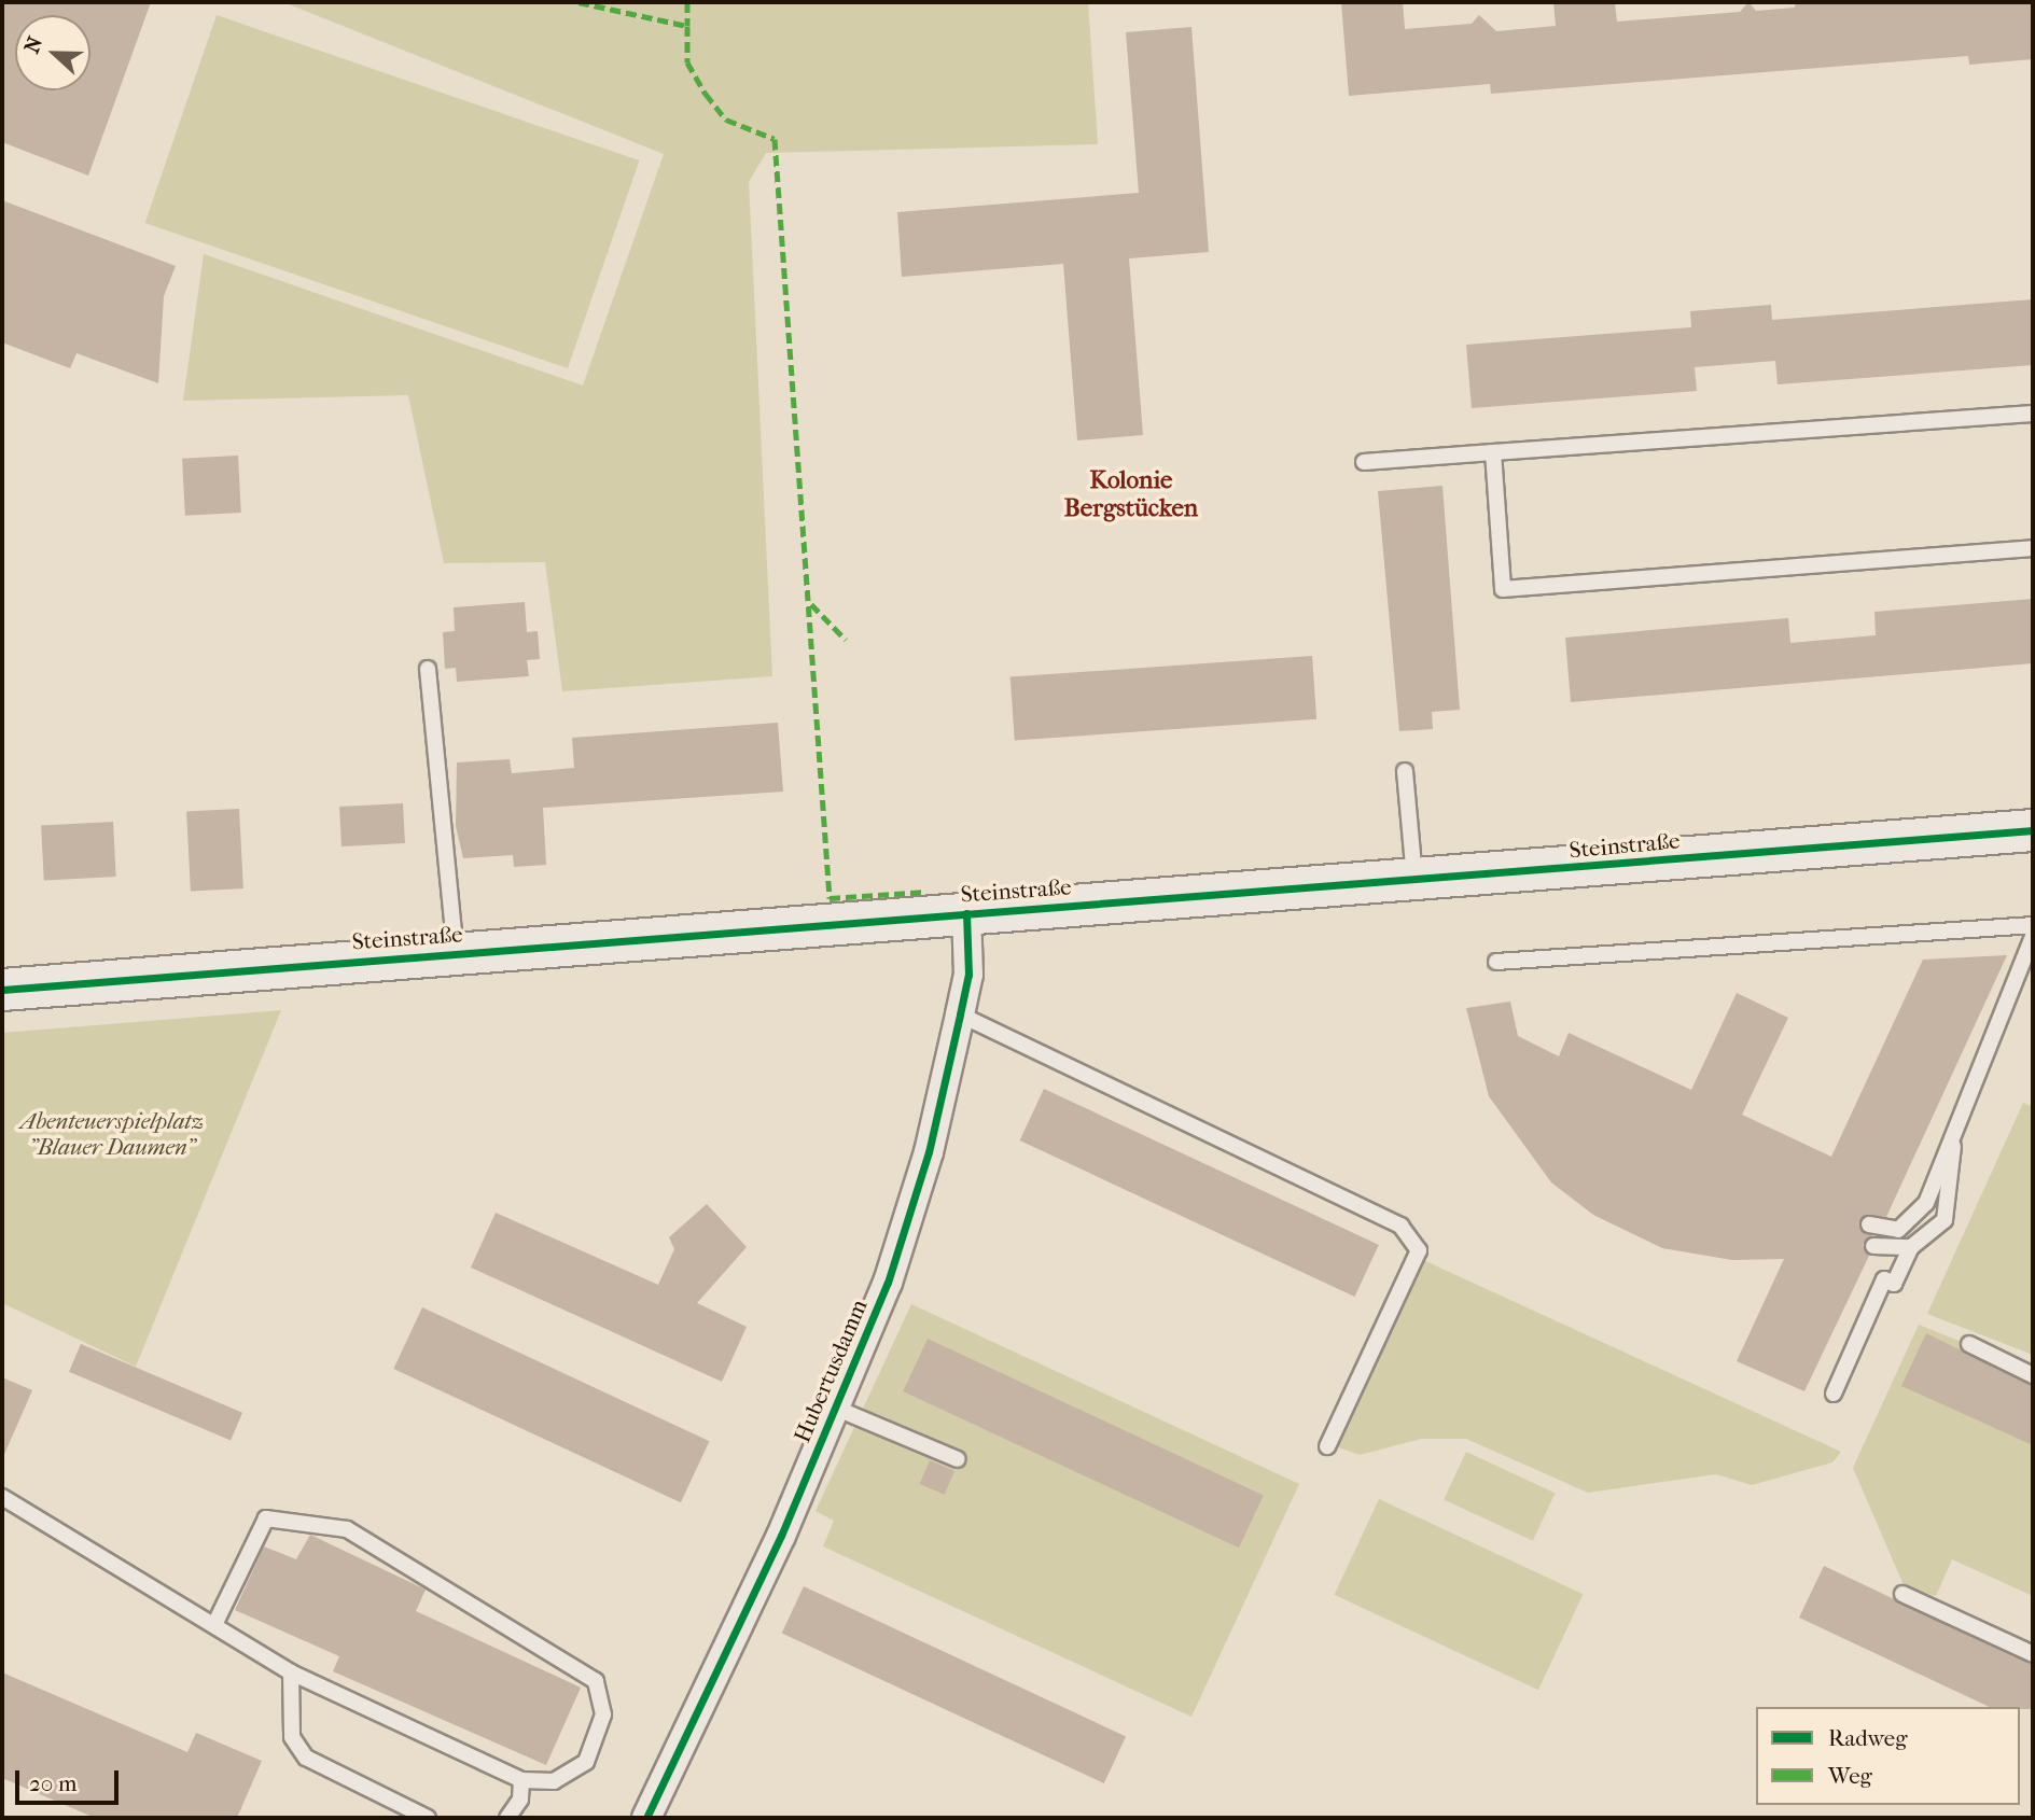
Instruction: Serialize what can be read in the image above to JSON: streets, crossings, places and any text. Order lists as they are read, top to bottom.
{
  "streets": {
    "street": ["Steinstraße", "Hubertusdamm"]
  },
  "crossings": [
    ["Steinstraße", "Hubertusdamm"]
  ],
  "districts": ["Kolonie Bergstücken"],
  "parks": ["Abenteuerspielplatz \"Blauer Daumen\""],
  "legend": ["Radweg", "Weg"],
  "scale_bar": "20 m",
  "north": "left"
}
